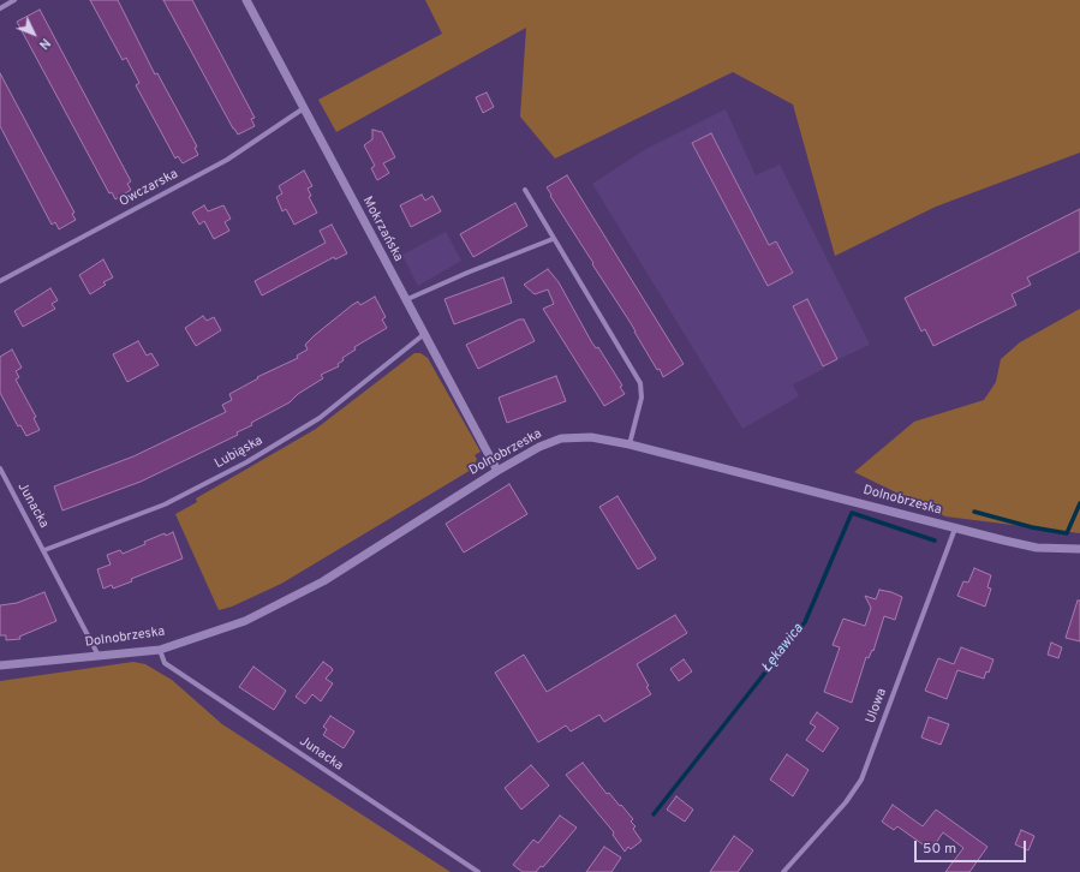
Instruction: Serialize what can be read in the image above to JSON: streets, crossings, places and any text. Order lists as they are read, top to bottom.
{
  "streets": {
    "street": [
      "Owczarska",
      "Mokrzańska",
      "Lubiąska",
      "Dolnobrzeska",
      "Junacka",
      "Ulowa"
    ]
  },
  "crossings": [
    ["Owczarska", "Mokrzańska"],
    ["Mokrzańska", "Lubiąska"],
    ["Mokrzańska", "Dolnobrzeska"],
    ["Lubiąska", "Junacka"],
    ["Dolnobrzeska", "Junacka"],
    ["Dolnobrzeska", "Ulowa"]
  ],
  "water": ["Łękawica"],
  "scale_bar": "50 m",
  "north": "bottom right"
}
